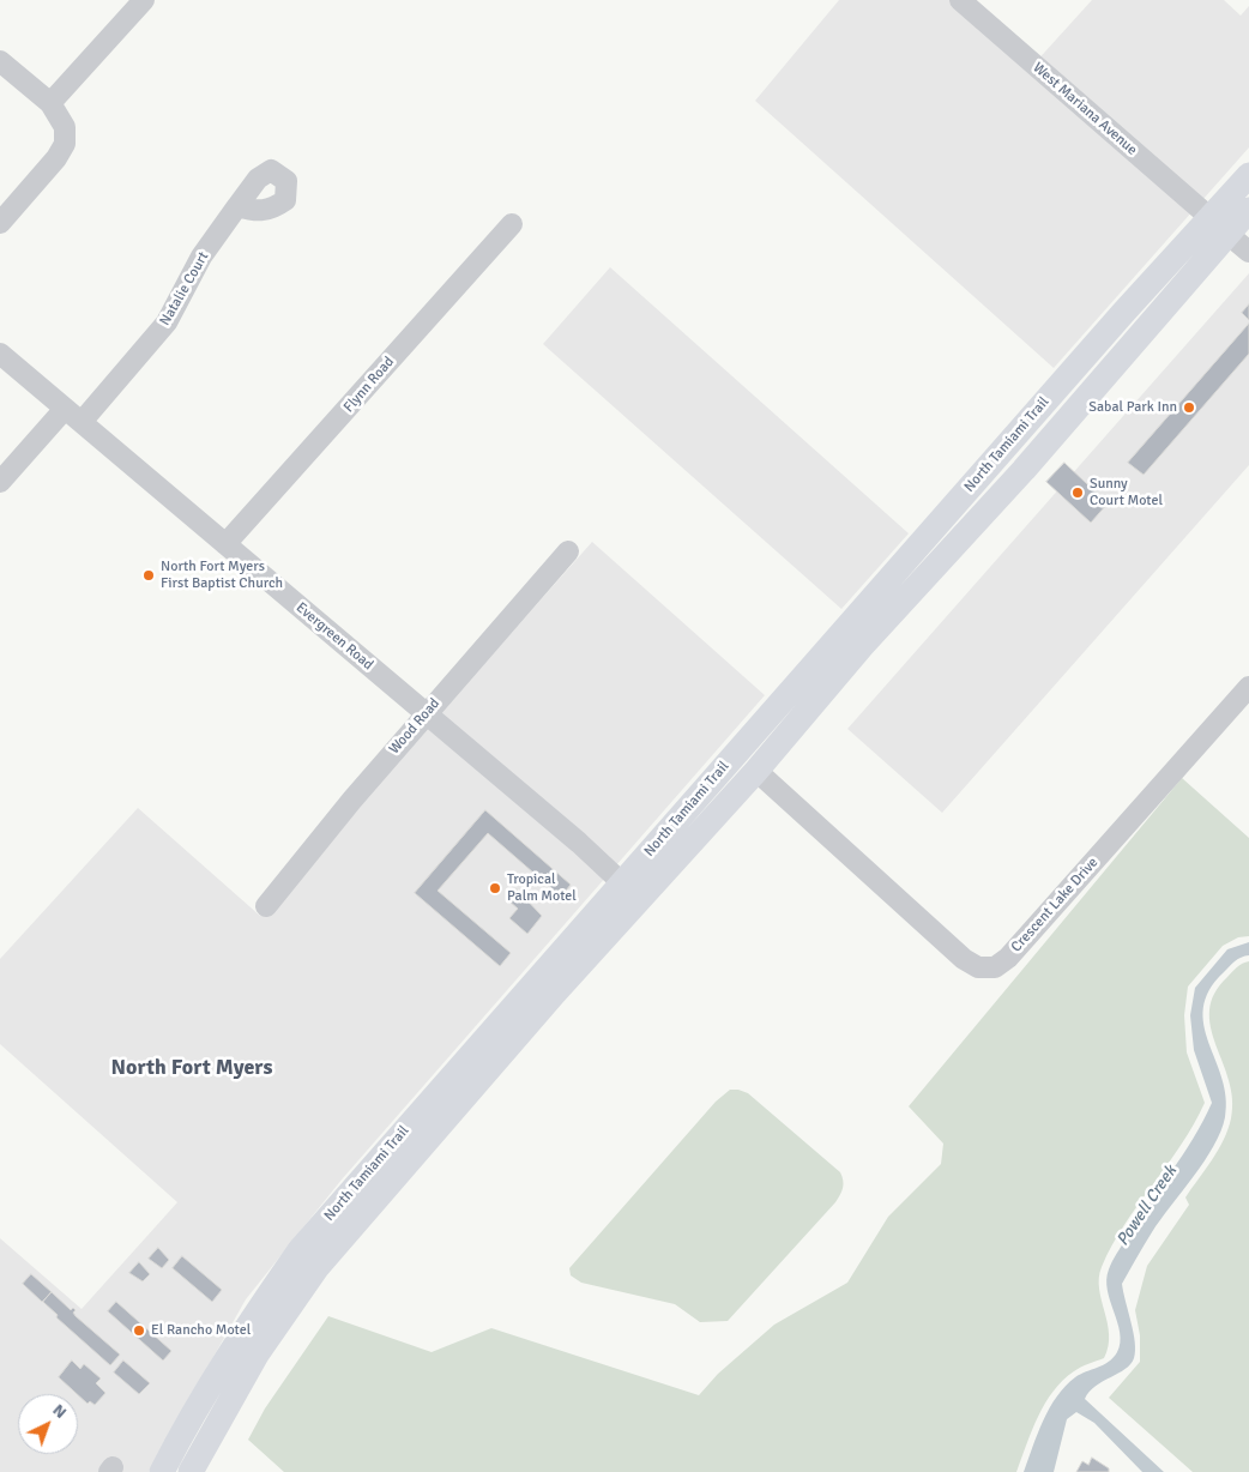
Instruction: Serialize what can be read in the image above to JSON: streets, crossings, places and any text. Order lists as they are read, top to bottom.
{
  "streets": {
    "main road": ["North Tamiami Trail"],
    "street": [
      "West Mariana Avenue",
      "Natalie Court",
      "Flynn Road",
      "Evergreen Road",
      "Wood Road",
      "Crescent Lake Drive"
    ]
  },
  "crossings": [
    ["West Mariana Avenue", "North Tamiami Trail"],
    ["Natalie Court", "Evergreen Road"],
    ["Flynn Road", "Evergreen Road"],
    ["North Tamiami Trail", "Evergreen Road"],
    ["North Tamiami Trail", "Crescent Lake Drive"],
    ["Evergreen Road", "Wood Road"]
  ],
  "districts": ["North Fort Myers"],
  "water": ["Powell Creek"],
  "places": [
    "Sabal Park Inn",
    "Sunny Court Motel",
    "North Fort Myers First Baptist Church",
    "Tropical Palm Motel",
    "El Rancho Motel"
  ],
  "north": "top right"
}
